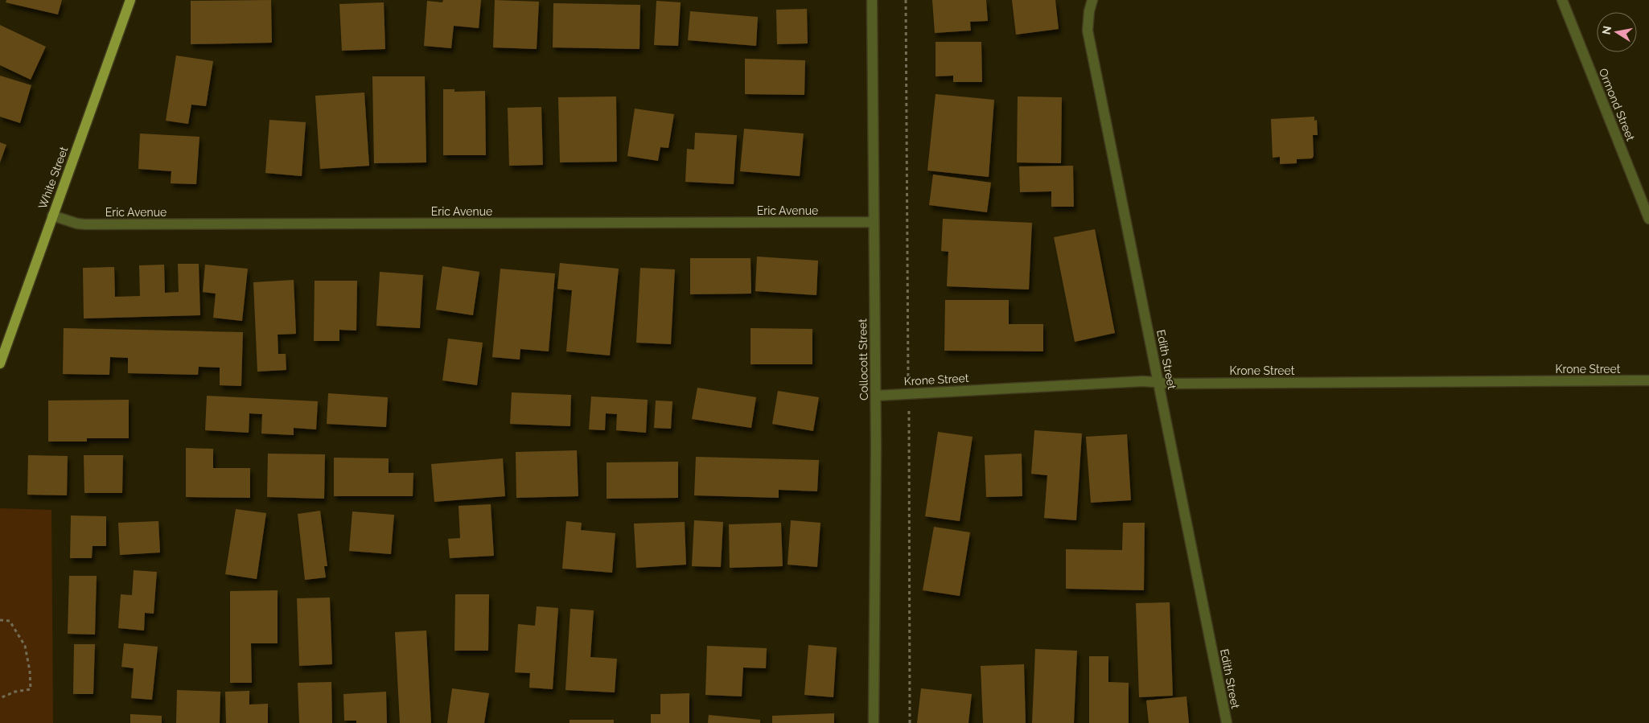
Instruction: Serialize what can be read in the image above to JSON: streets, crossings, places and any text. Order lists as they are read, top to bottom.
{
  "streets": {
    "main road": ["White Street"],
    "street": [
      "Ormond Street",
      "Eric Avenue",
      "Collocott Street",
      "Edith Street",
      "Krone Street"
    ]
  },
  "crossings": [
    ["White Street", "Eric Avenue"],
    ["Eric Avenue", "Collocott Street"],
    ["Collocott Street", "Krone Street"],
    ["Edith Street", "Krone Street"]
  ],
  "north": "left"
}
